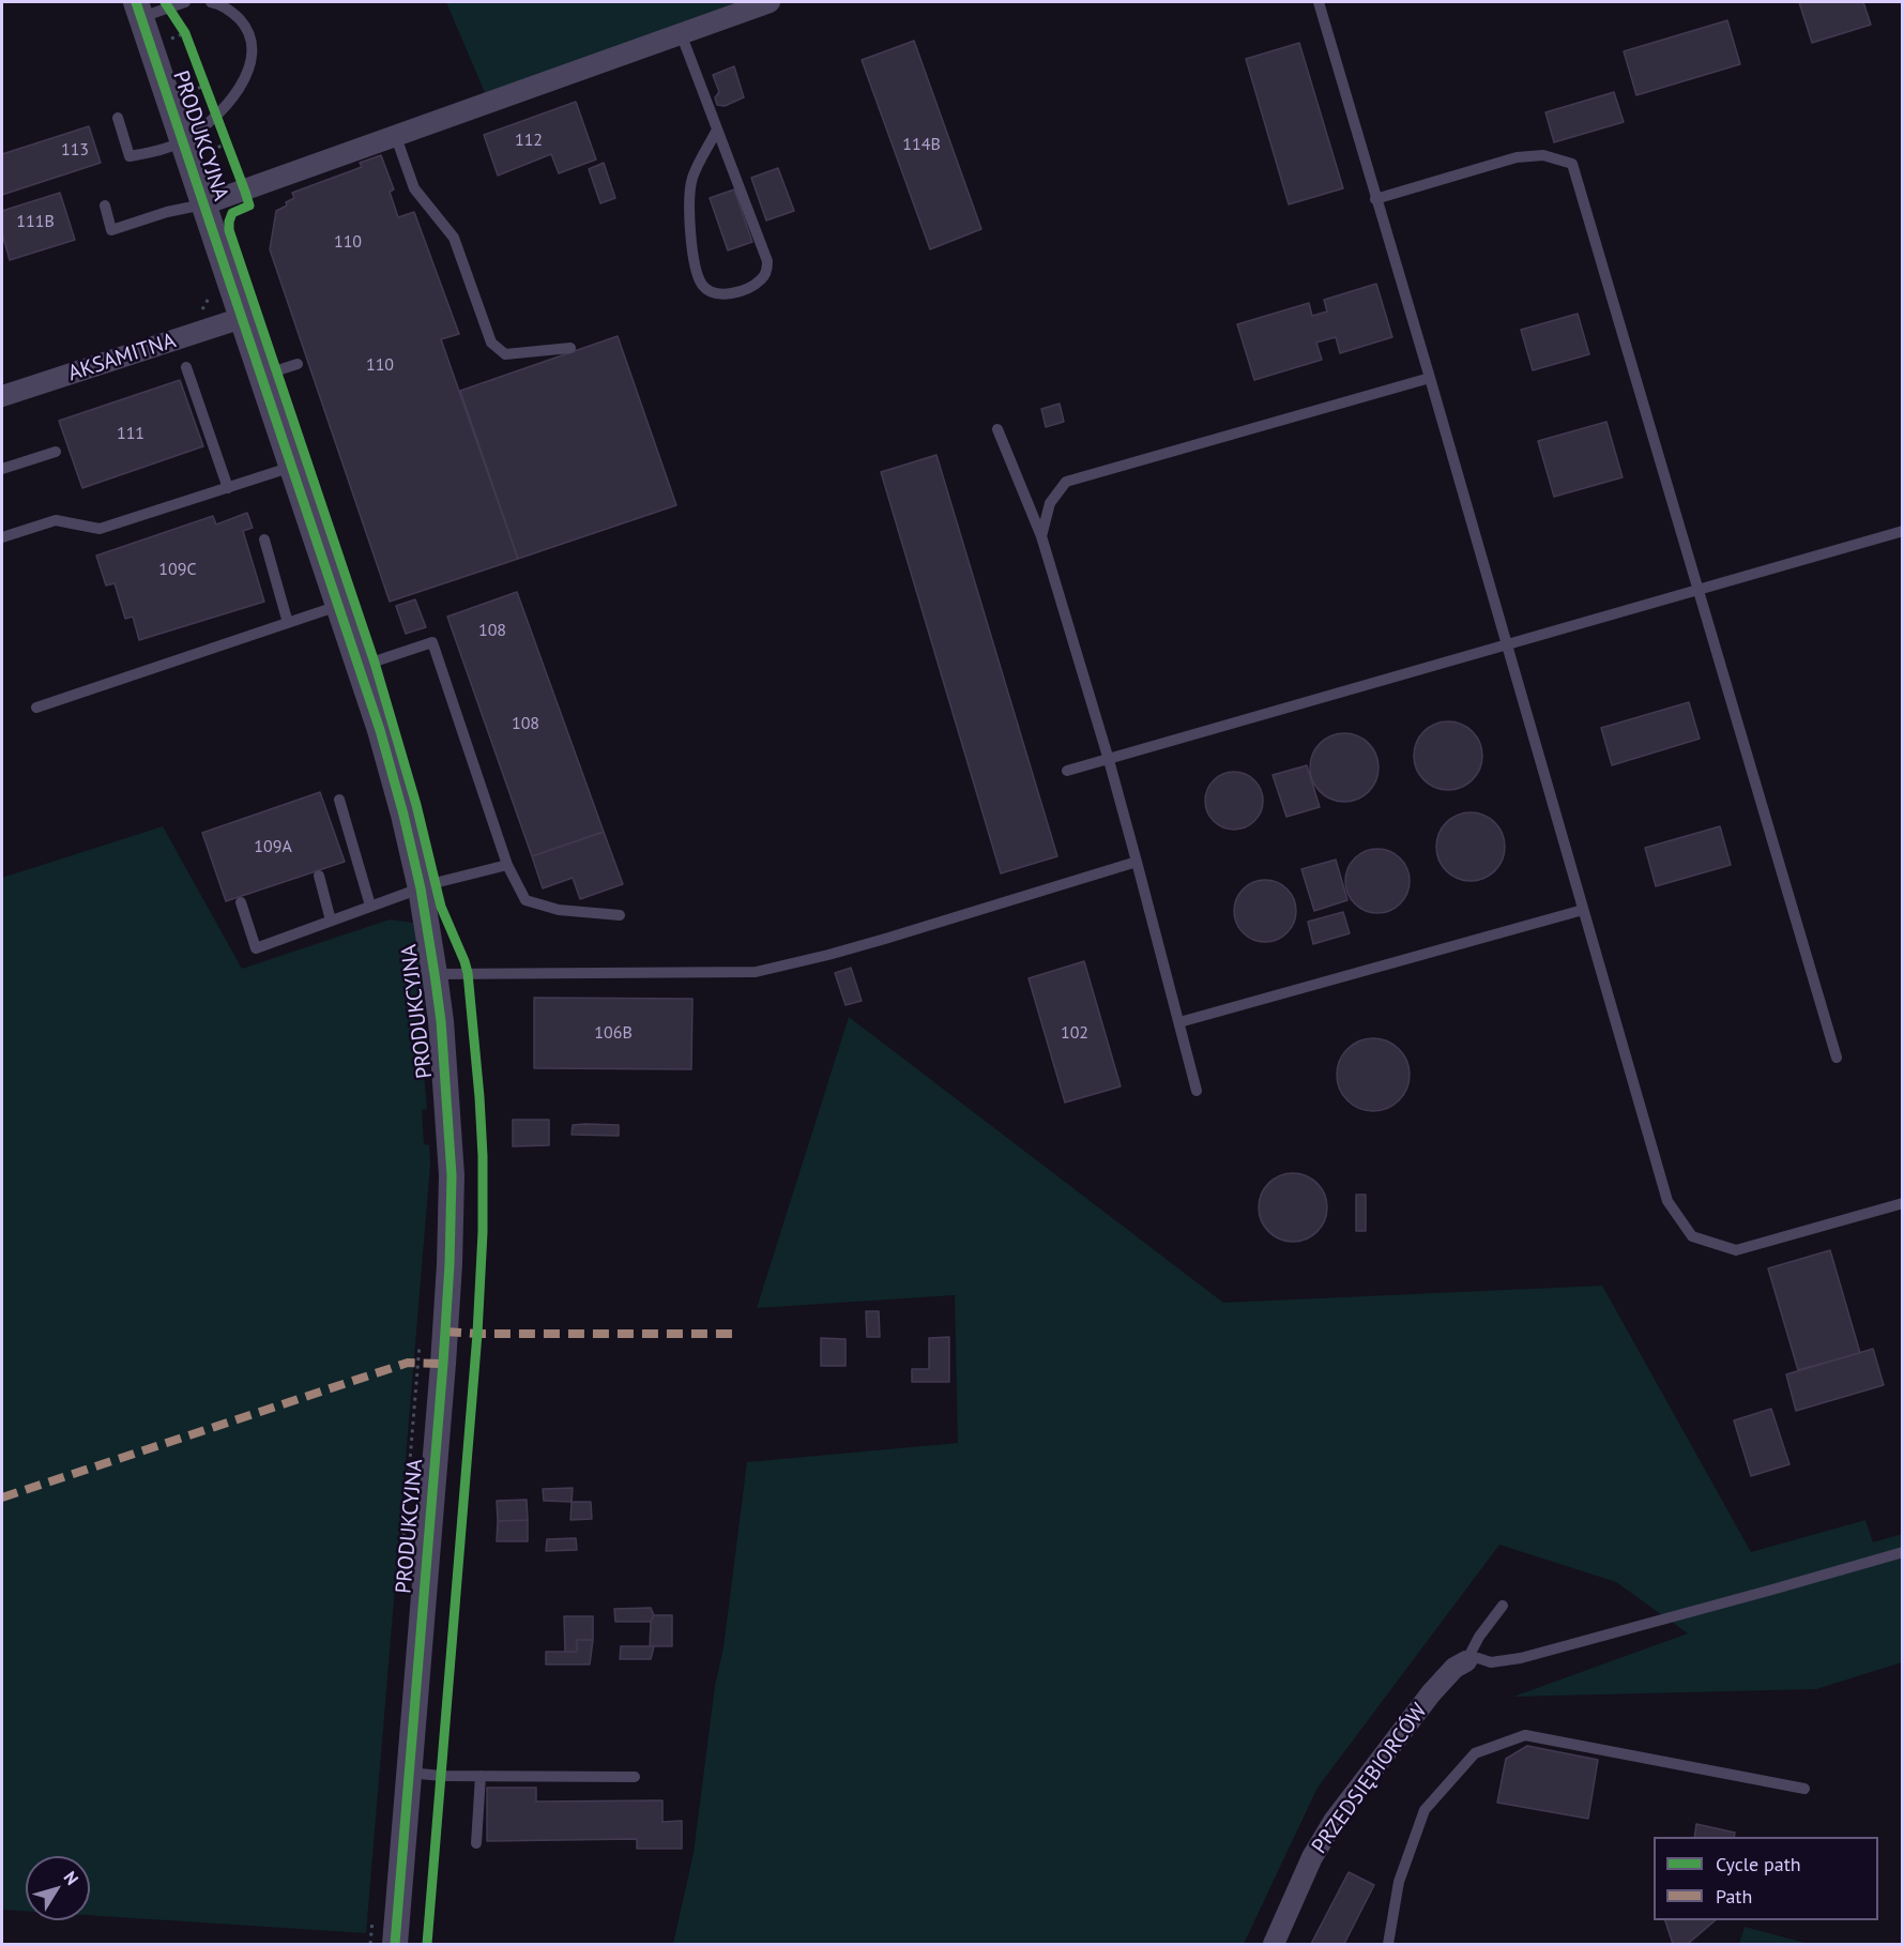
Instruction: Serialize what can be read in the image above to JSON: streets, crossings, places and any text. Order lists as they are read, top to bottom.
{
  "streets": {
    "street": ["PRODUKCYJNA", "AKSAMITNA", "PRZEDSIĘBIORCÓW"]
  },
  "crossings": [
    ["PRODUKCYJNA", "AKSAMITNA"]
  ],
  "house_numbers": [
    "112",
    "114B",
    "113",
    "111B",
    "110",
    "110",
    "111",
    "109C",
    "108",
    "108",
    "109A",
    "106B",
    "102"
  ],
  "legend": ["Cycle path", "Path"],
  "north": "top right"
}
